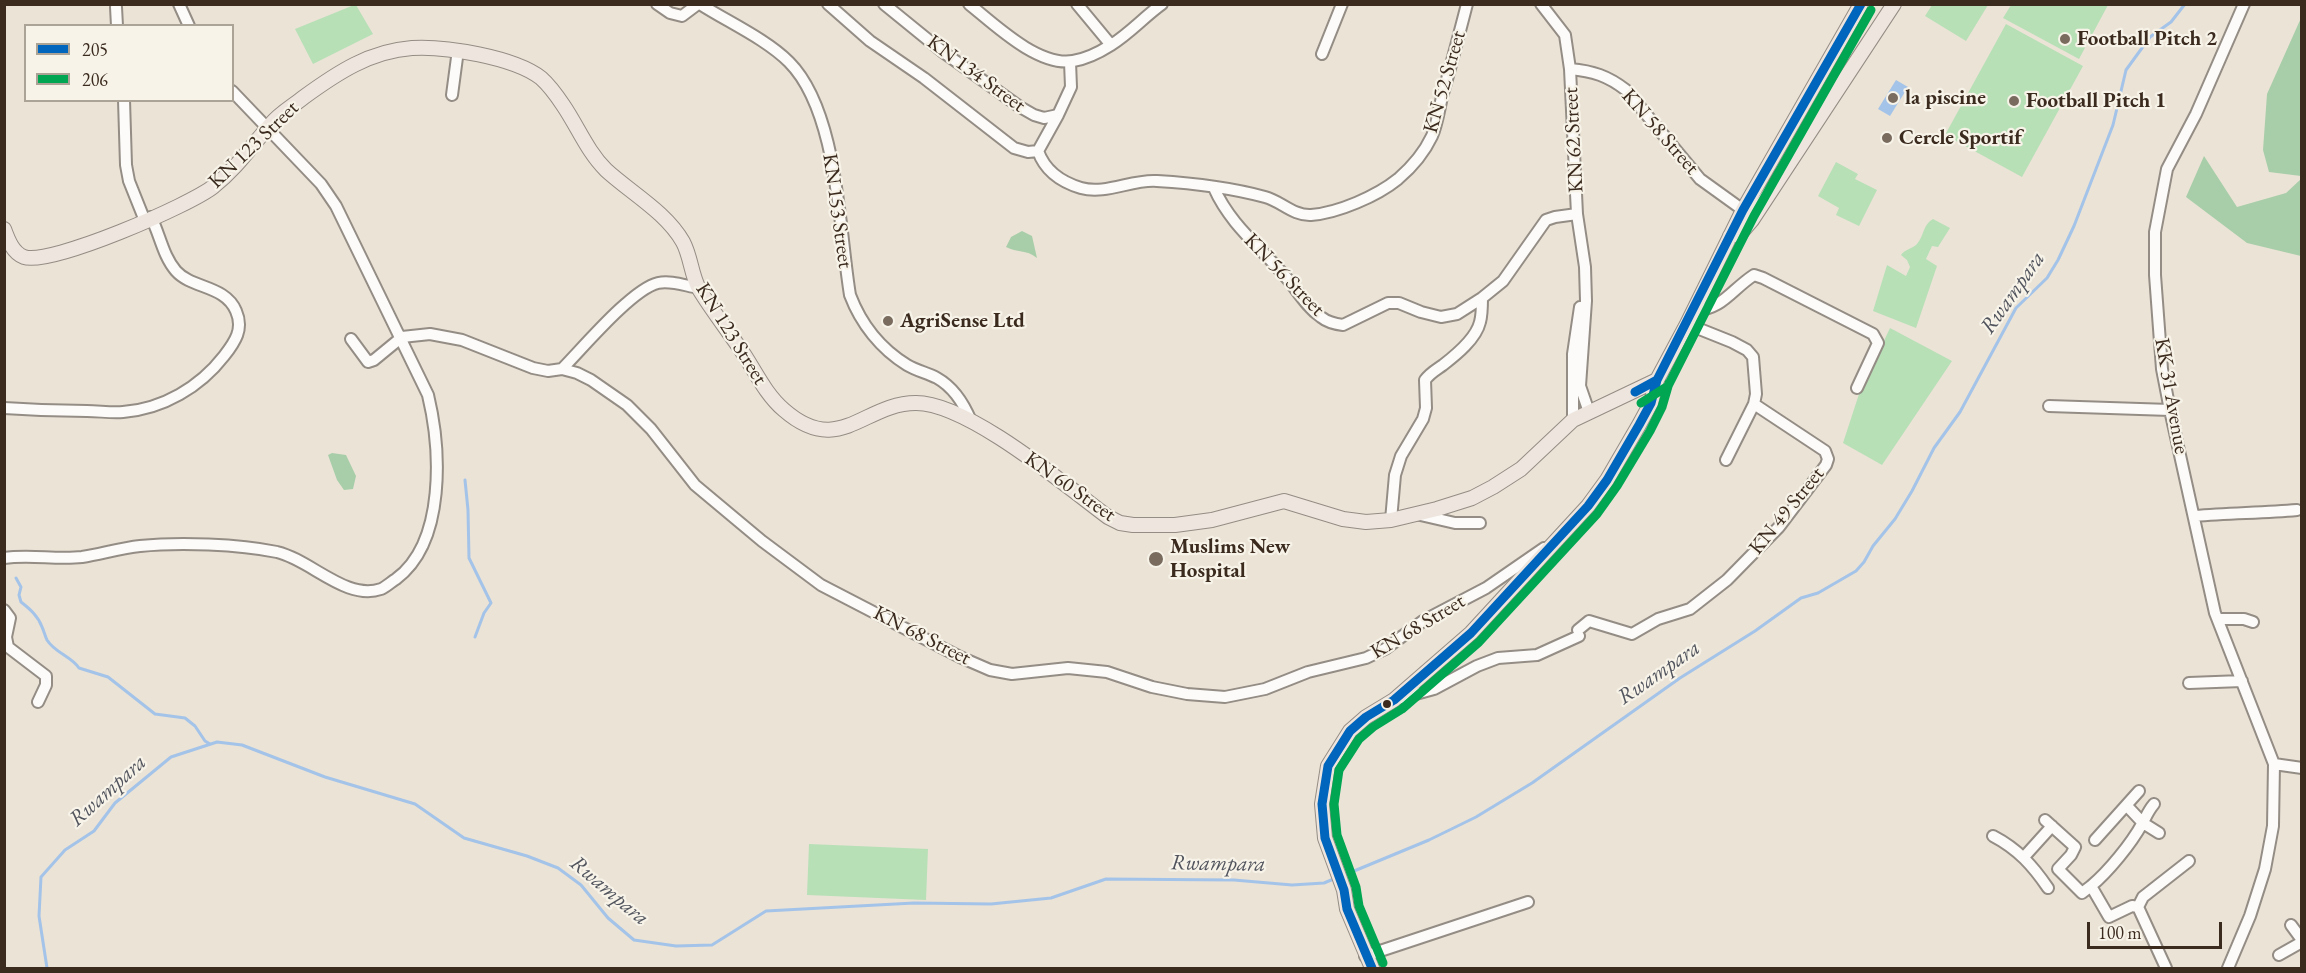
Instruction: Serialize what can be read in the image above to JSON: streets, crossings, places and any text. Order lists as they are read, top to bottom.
{
  "streets": {
    "main road": ["KN 123 Street", "KN 60 Street"],
    "street": [
      "KN 134 Street",
      "KN 52 Street",
      "KN 58 Street",
      "KN 62 Street",
      "KN 153 Street",
      "KN 56 Street",
      "KK 31 Avenue",
      "KN 49 Street",
      "KN 68 Street"
    ]
  },
  "crossings": [
    ["KN 52 Street", "KN 56 Street"],
    ["KN 58 Street", "KN 62 Street"],
    ["KN 62 Street", "KN 56 Street"],
    ["KN 62 Street", "KN 60 Street"],
    ["KN 123 Street", "KN 60 Street"],
    ["KN 153 Street", "KN 60 Street"]
  ],
  "water": ["Rwampara"],
  "places": [
    "Football Pitch 2",
    "la piscine",
    "Football Pitch 1",
    "Cercle Sportif",
    "AgriSense Ltd",
    "Muslims New Hospital"
  ],
  "lines": ["transit line 205", "transit line 206"],
  "legend": ["205", "206"],
  "scale_bar": "100 m"
}
